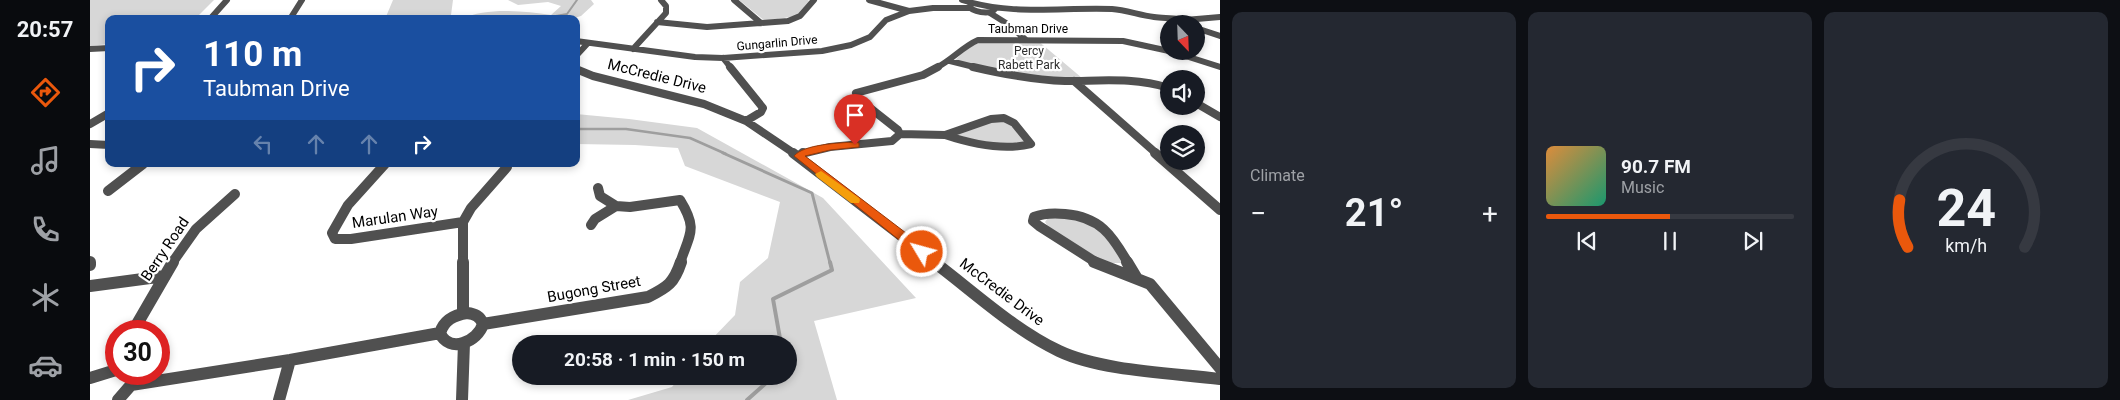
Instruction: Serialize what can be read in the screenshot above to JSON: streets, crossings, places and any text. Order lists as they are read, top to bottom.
{
  "streets": {
    "street": [
      "Taubman Drive",
      "Gungarlin Drive",
      "McCredie Drive",
      "Marulan Way",
      "Berry Road",
      "Bugong Street"
    ]
  },
  "parks": ["Percy Rabett Park"],
  "north": "bottom right",
  "page": {
    "tabs": "20:57",
    "tile": "Climate",
    "turn": ["110 m", "Taubman Drive"],
    "song": ["90.7 FM", "Music"],
    "heat": ["−", "21°", "+"],
    "limit": "30",
    "trip": "20:58 · 1 min · 150 m",
    "gauge": ["24", "km/h"]
  }
}
